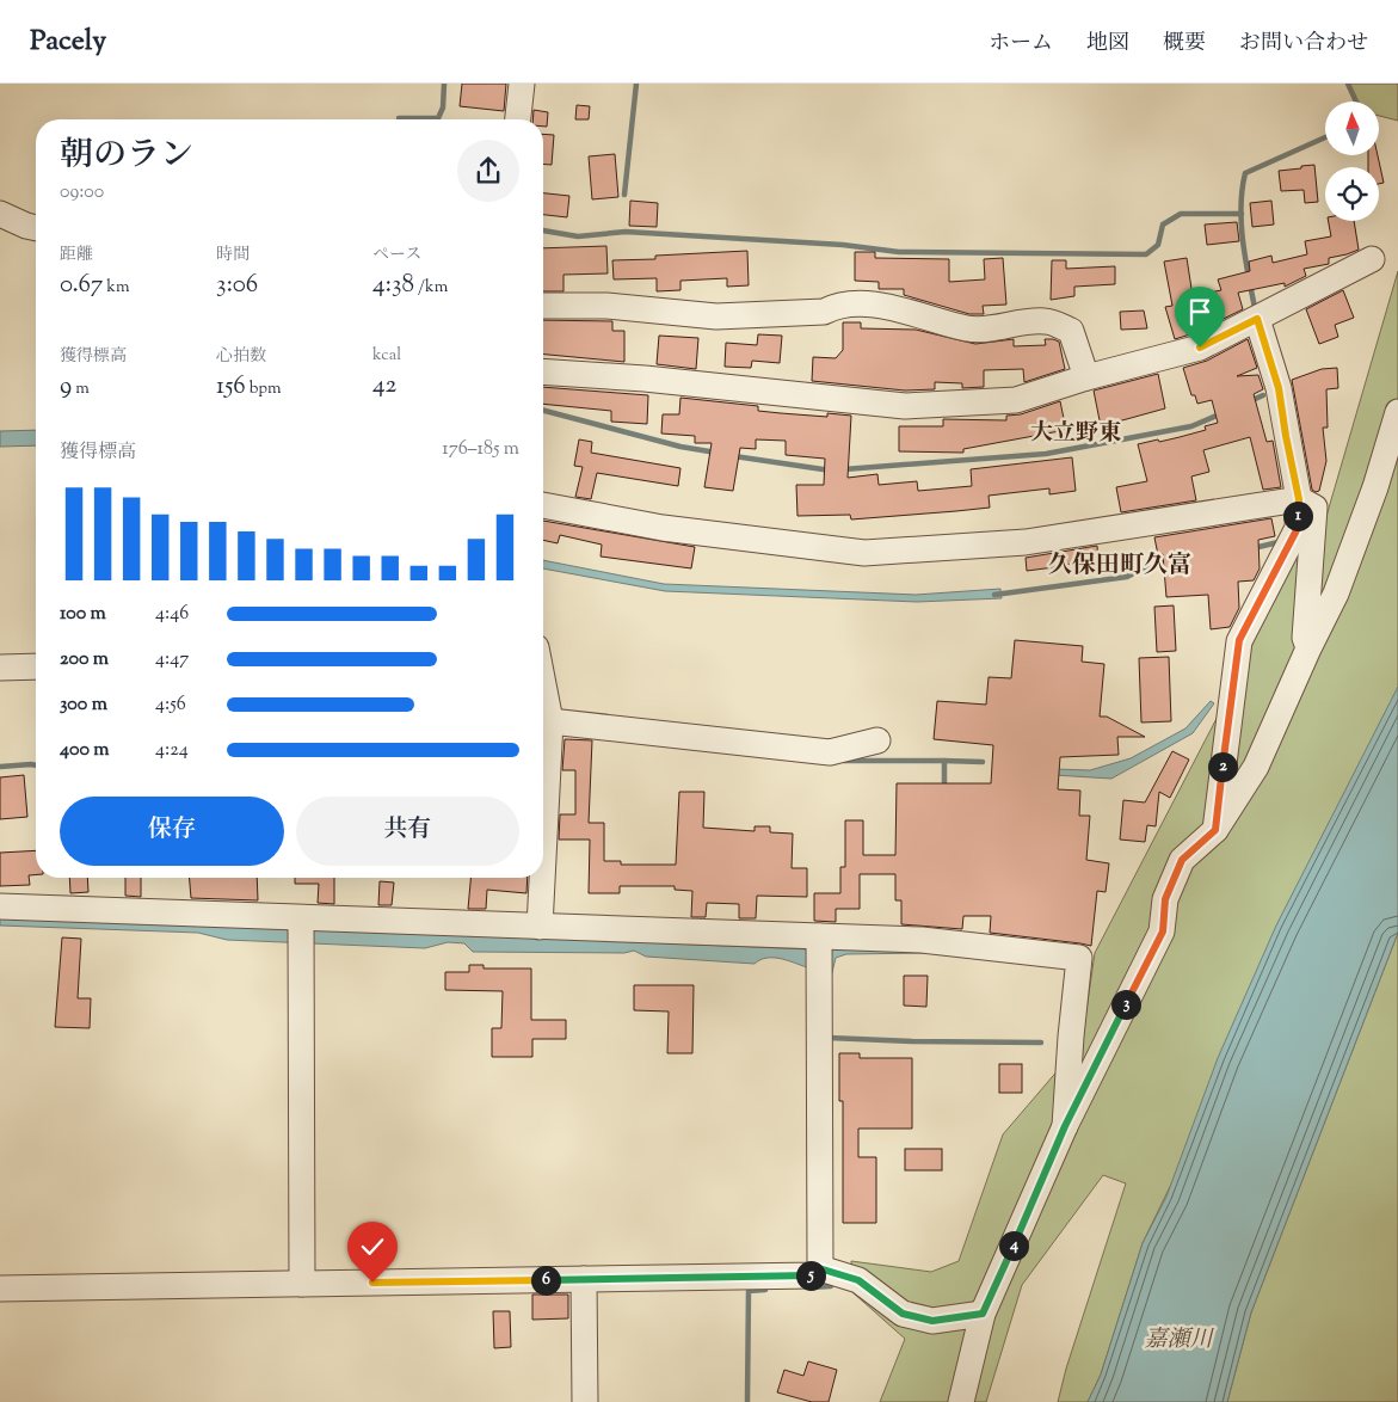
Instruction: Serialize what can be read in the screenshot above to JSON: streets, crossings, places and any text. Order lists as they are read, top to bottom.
{
  "districts": ["大立野東", "久保田町久富"],
  "water": ["嘉瀬川"],
  "north": "top",
  "page": {
    "header": "Pacely",
    "nav": [
      "ホーム",
      "地図",
      "概要",
      "お問い合わせ"
    ],
    "heading": ["朝のラン", "09:00"],
    "stats": [
      ["距離", "0.67 km"],
      ["時間", "3:06"],
      ["ペース", "4:38 /km"],
      ["獲得標高", "9 m"],
      ["心拍数", "156 bpm"],
      ["kcal", "42"]
    ],
    "chart": ["獲得標高", "176–185 m"],
    "pins": [
      "1",
      "2",
      "3",
      "4",
      "5",
      "6"
    ],
    "list": [
      {
        "name": "100 m",
        "note": "4:46"
      },
      {
        "name": "200 m",
        "note": "4:47"
      },
      {
        "name": "300 m",
        "note": "4:56"
      },
      {
        "name": "400 m",
        "note": "4:24"
      }
    ],
    "buttons": ["保存", "共有"]
  }
}
